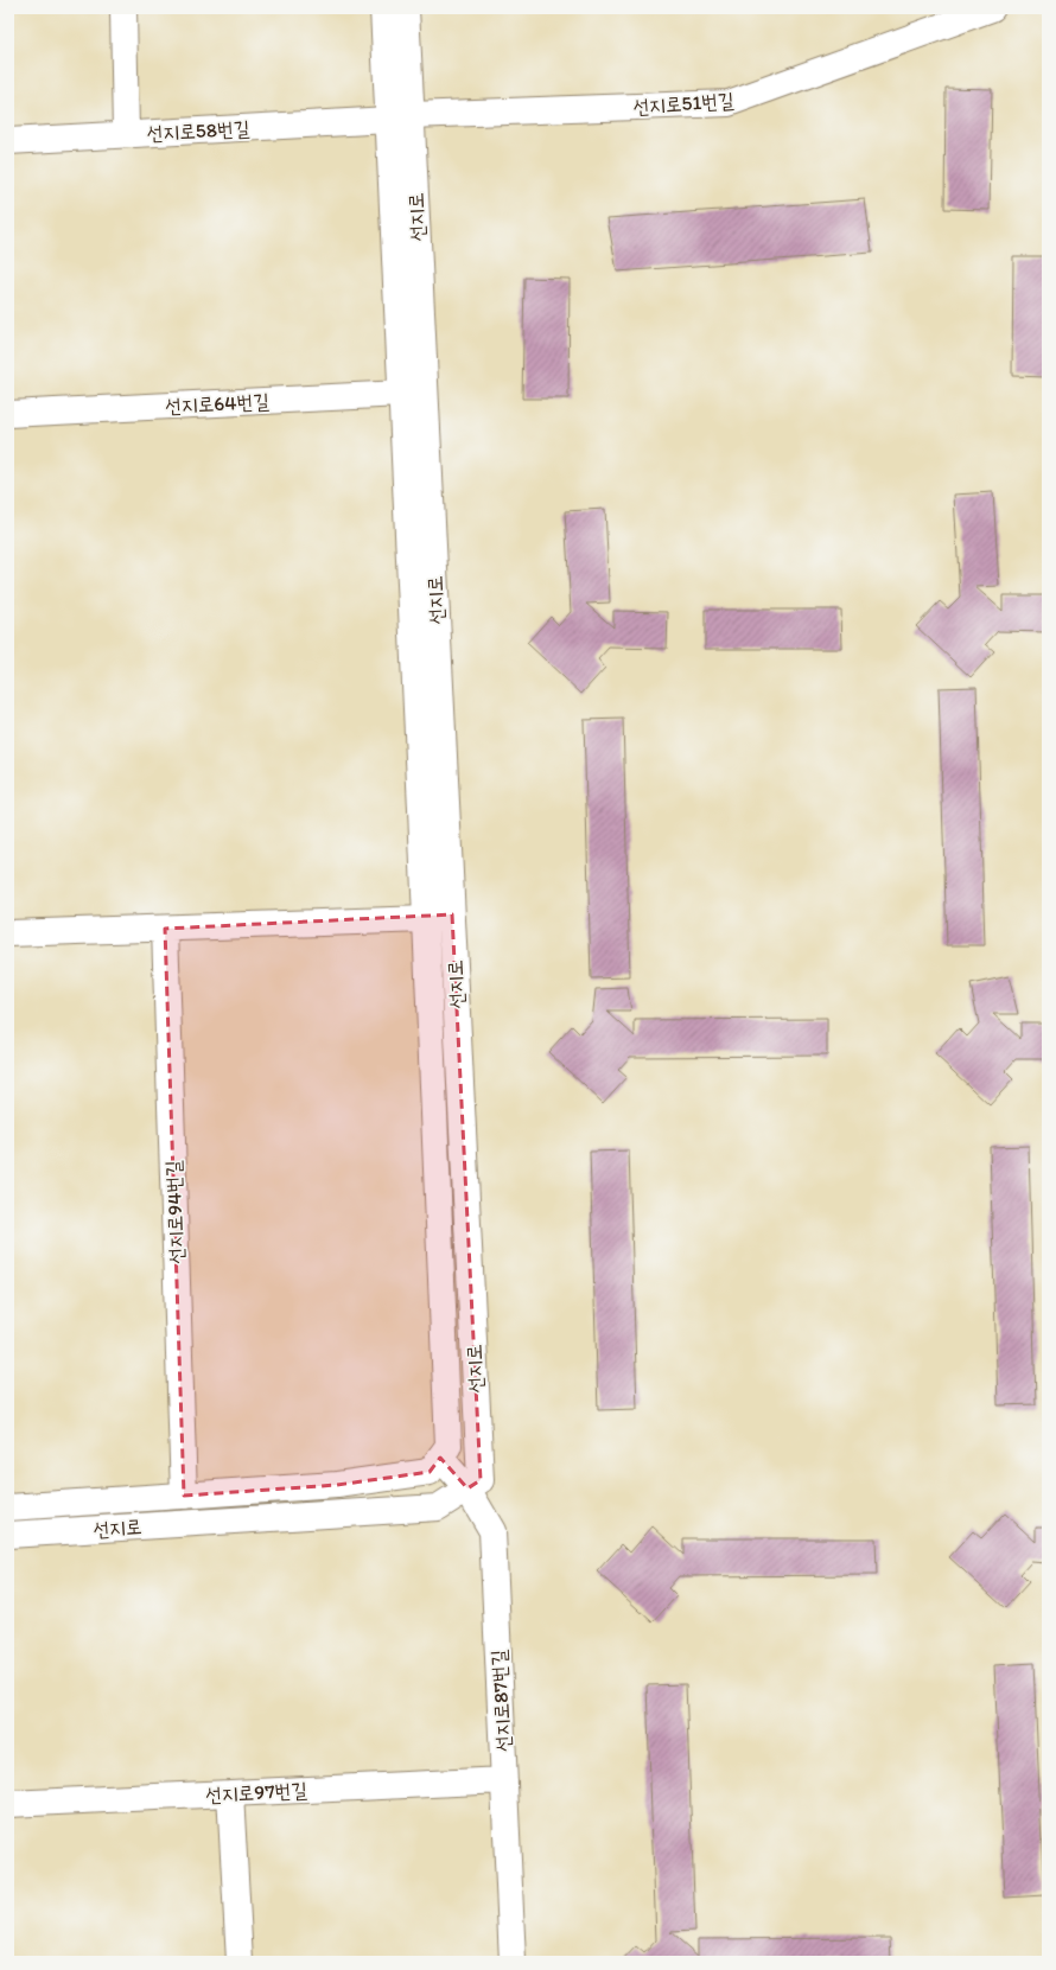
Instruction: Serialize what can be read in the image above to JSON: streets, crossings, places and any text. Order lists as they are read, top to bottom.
{
  "streets": {
    "street": [
      "선지로51번길",
      "선지로58번길",
      "선지로",
      "선지로64번길",
      "선지로94번길",
      "선지로87번길",
      "선지로97번길"
    ]
  },
  "crossings": [
    ["선지로51번길", "선지로58번길"],
    ["선지로51번길", "선지로"],
    ["선지로58번길", "선지로"],
    ["선지로", "선지로64번길"],
    ["선지로", "선지로94번길"],
    ["선지로", "선지로87번길"],
    ["선지로87번길", "선지로97번길"]
  ]
}
